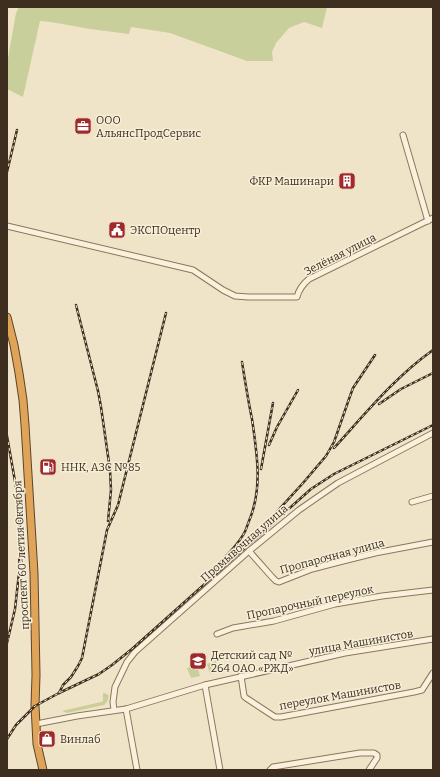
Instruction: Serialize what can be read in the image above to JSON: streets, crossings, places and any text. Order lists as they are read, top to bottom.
{
  "streets": {
    "highway": ["проспект 60-летия Октября"],
    "street": [
      "Зелёная улица",
      "Промывочная улица",
      "Пропарочная улица",
      "Пропарочный переулок",
      "улица Машинистов",
      "переулок Машинистов"
    ]
  },
  "crossings": [
    ["Промывочная улица", "Пропарочная улица"],
    ["Промывочная улица", "улица Машинистов"],
    ["проспект 60-летия Октября", "улица Машинистов"],
    ["улица Машинистов", "переулок Машинистов"]
  ],
  "places": {
    "office": ["ООО АльянсПродСервис"],
    "building": ["ФКР Машинари"],
    "public building": ["ЭКСПОцентр"],
    "fuel station": ["ННК, АЗС №85"],
    "school or university": ["Детский сад № 264 ОАО «РЖД»"],
    "shop": ["Винлаб"]
  }
}
